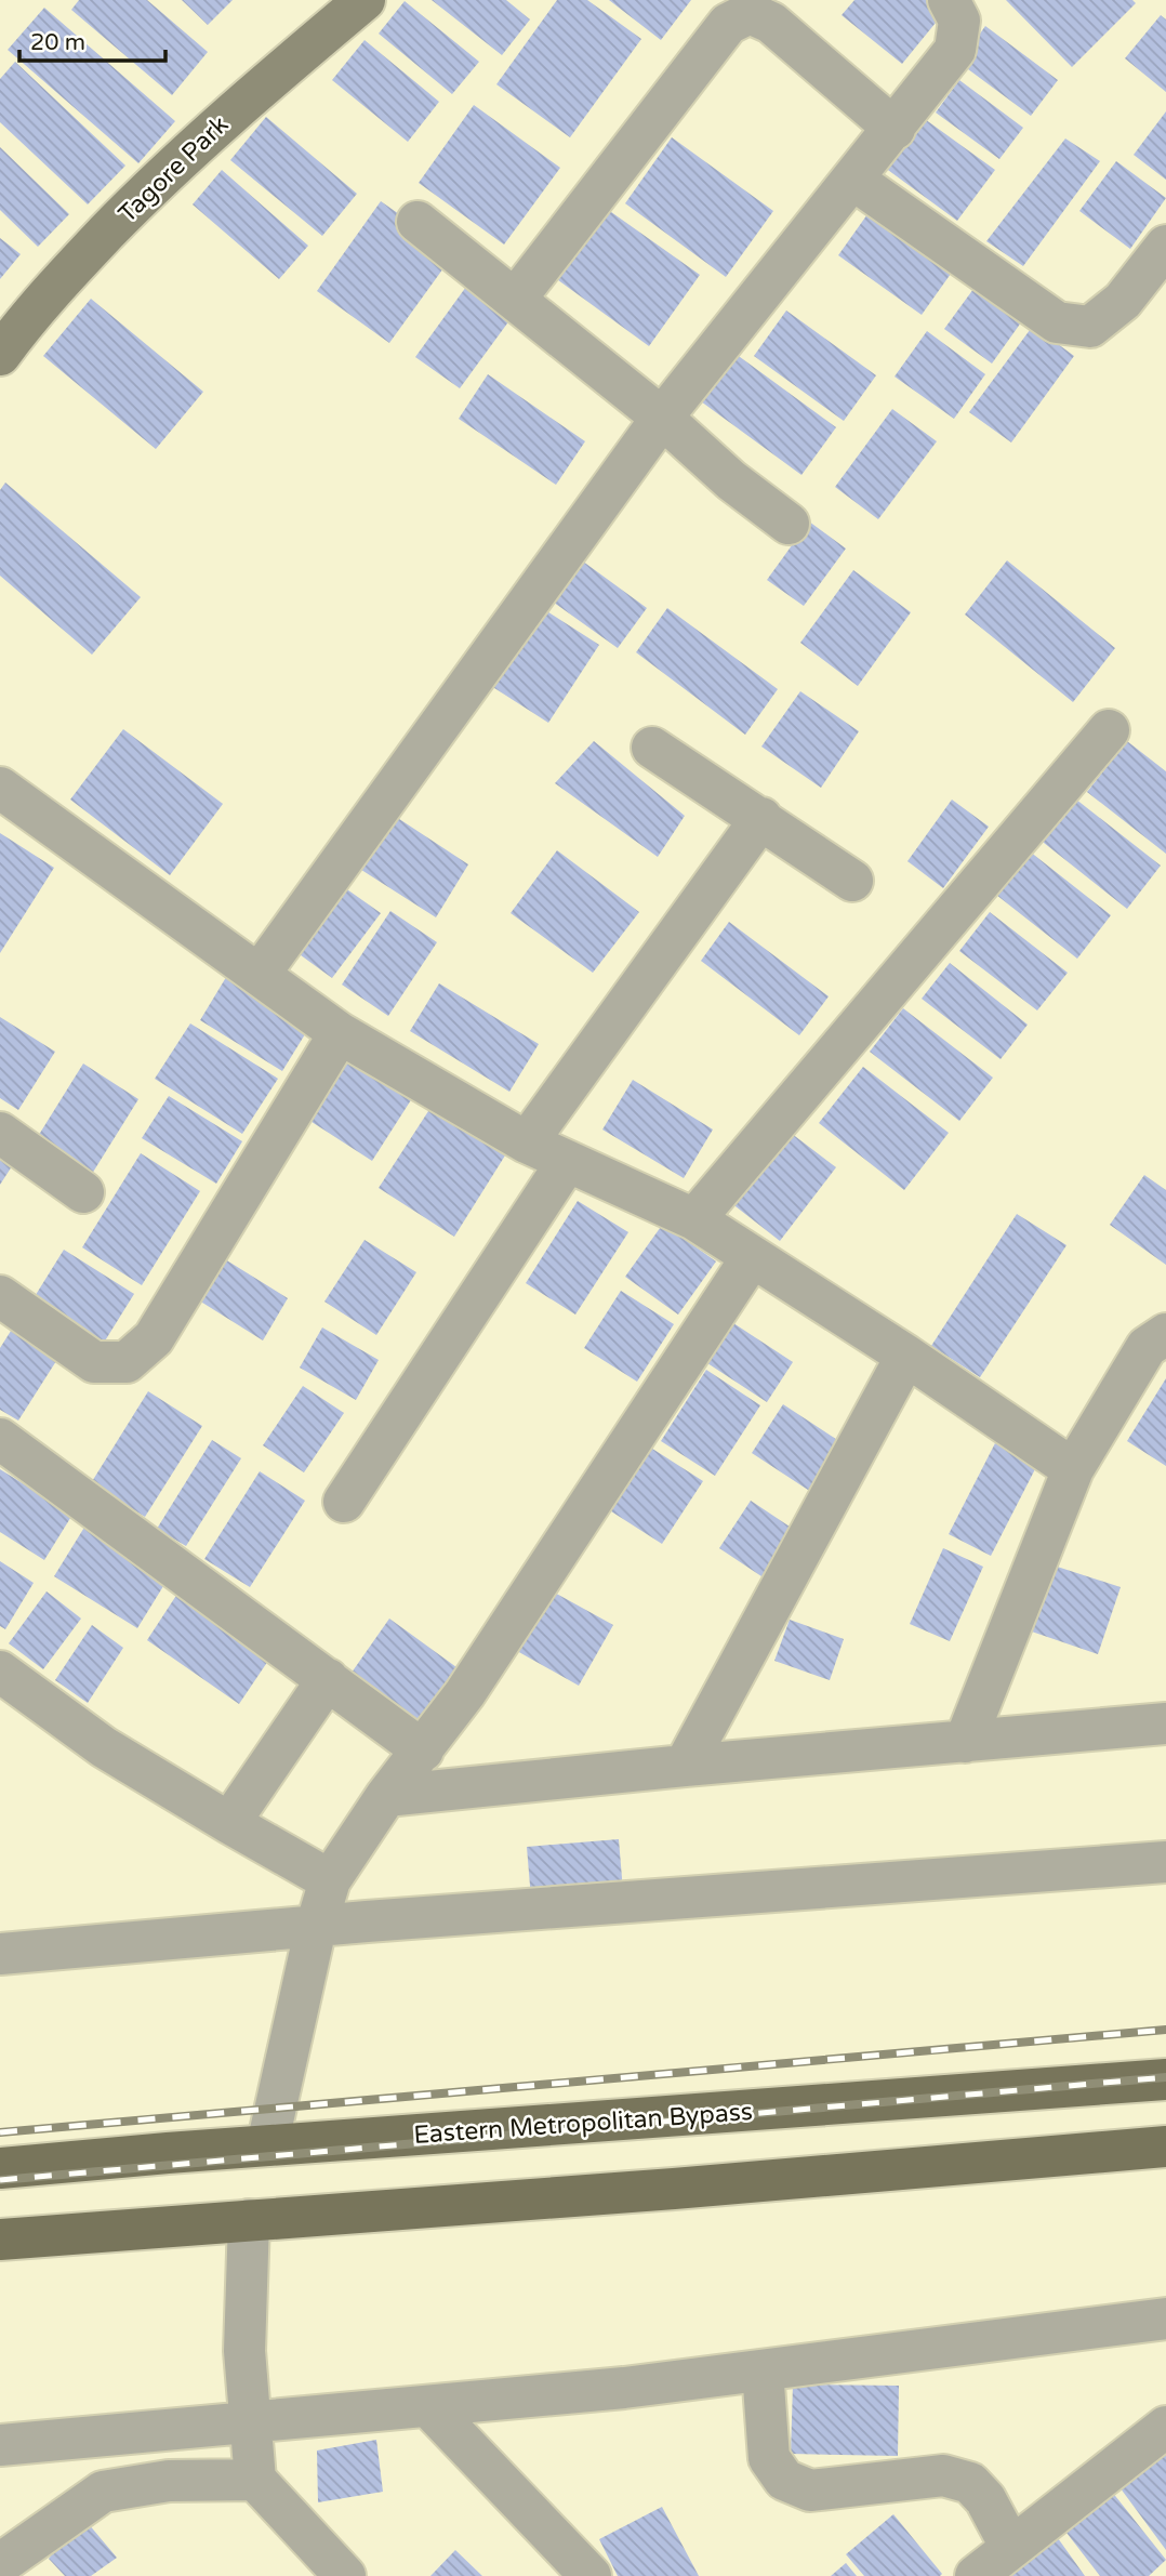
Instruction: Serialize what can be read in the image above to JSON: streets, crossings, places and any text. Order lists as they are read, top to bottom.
{
  "streets": {
    "main road": ["Eastern Metropolitan Bypass"],
    "street": ["Tagore Park"]
  },
  "scale_bar": "20 m"
}
